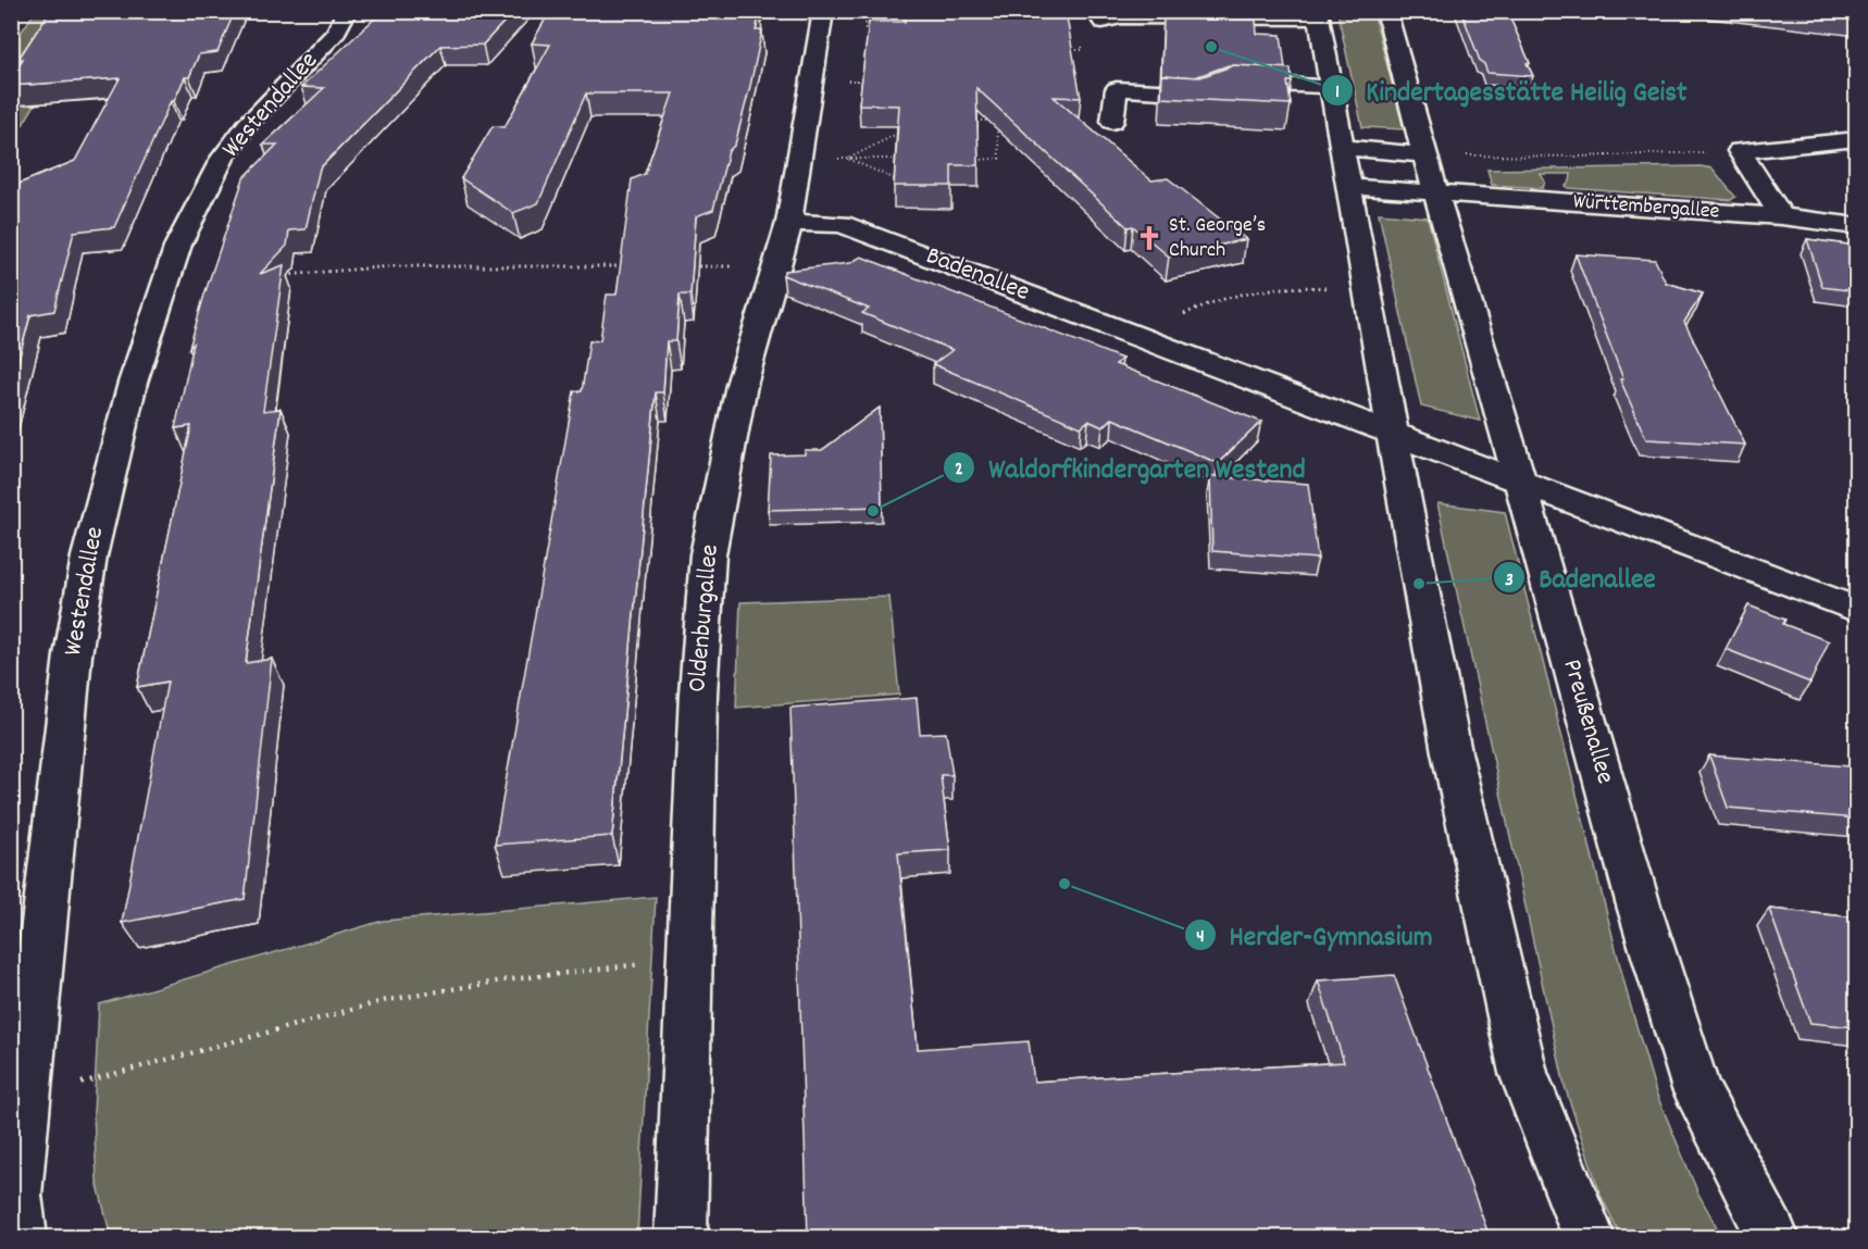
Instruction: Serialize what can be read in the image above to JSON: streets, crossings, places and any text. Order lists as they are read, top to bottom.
{
  "streets": {
    "street": [
      "Westendallee",
      "Württembergallee",
      "Badenallee",
      "Oldenburgallee",
      "Preußenallee"
    ]
  },
  "crossings": [
    ["Württembergallee", "Preußenallee"],
    ["Badenallee", "Oldenburgallee"],
    ["Badenallee", "Preußenallee"]
  ],
  "places": {
    "other": [
      "Kindertagesstätte Heilig Geist",
      "Waldorfkindergarten Westend",
      "Badenallee",
      "Herder-Gymnasium"
    ],
    "church": ["St. George’s Church"]
  }
}
